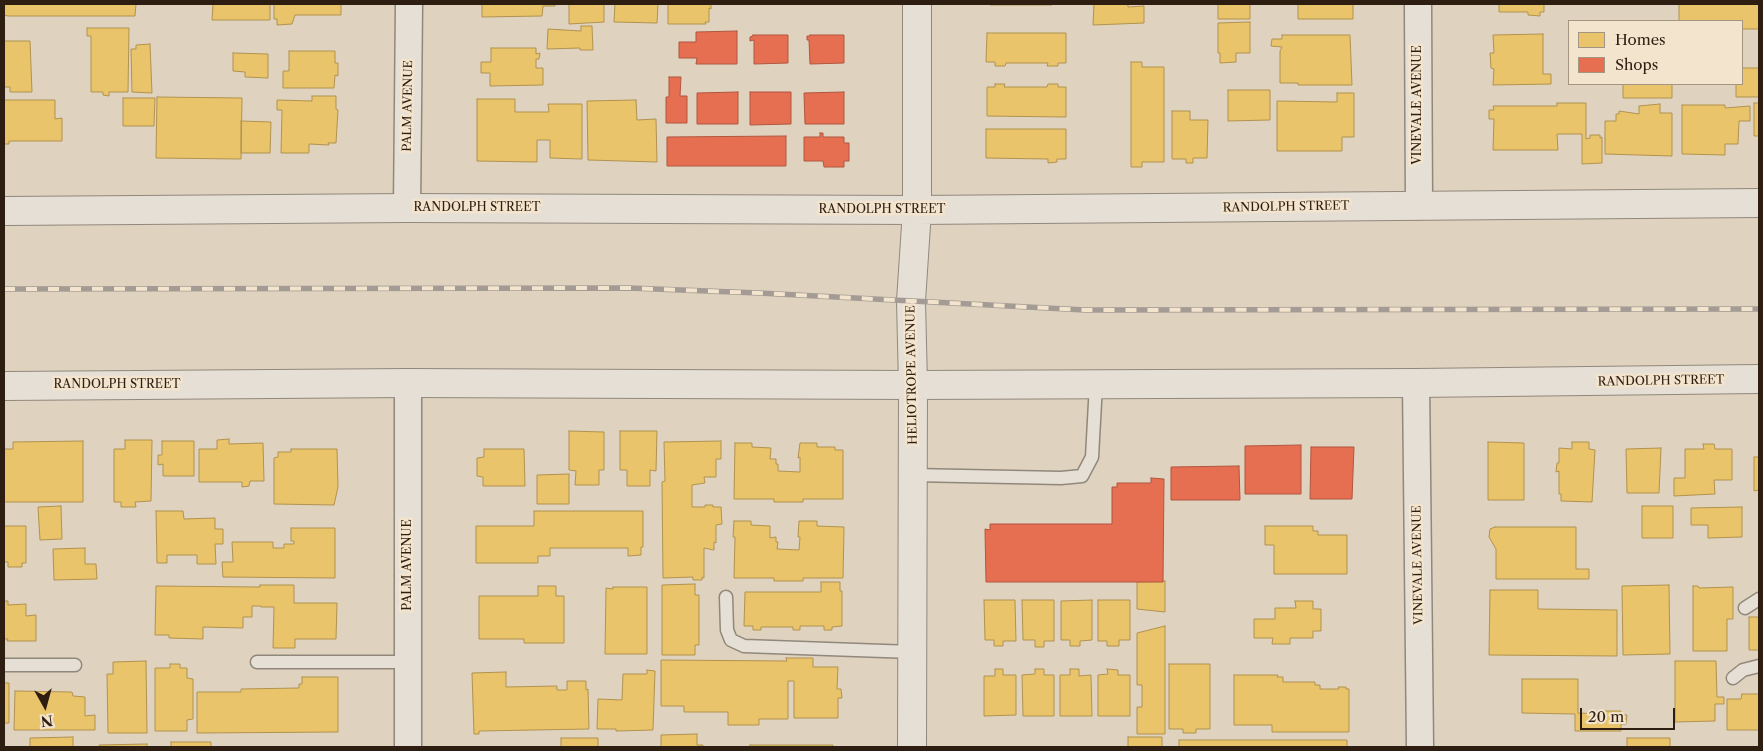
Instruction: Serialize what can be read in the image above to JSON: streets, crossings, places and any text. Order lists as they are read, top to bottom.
{
  "streets": {
    "street": [
      "VINEVALE AVENUE",
      "PALM AVENUE",
      "RANDOLPH STREET",
      "HELIOTROPE AVENUE"
    ]
  },
  "crossings": [
    ["VINEVALE AVENUE", "RANDOLPH STREET"],
    ["PALM AVENUE", "RANDOLPH STREET"],
    ["RANDOLPH STREET", "HELIOTROPE AVENUE"]
  ],
  "legend": ["Homes", "Shops"],
  "scale_bar": "20 m",
  "north": "bottom"
}
